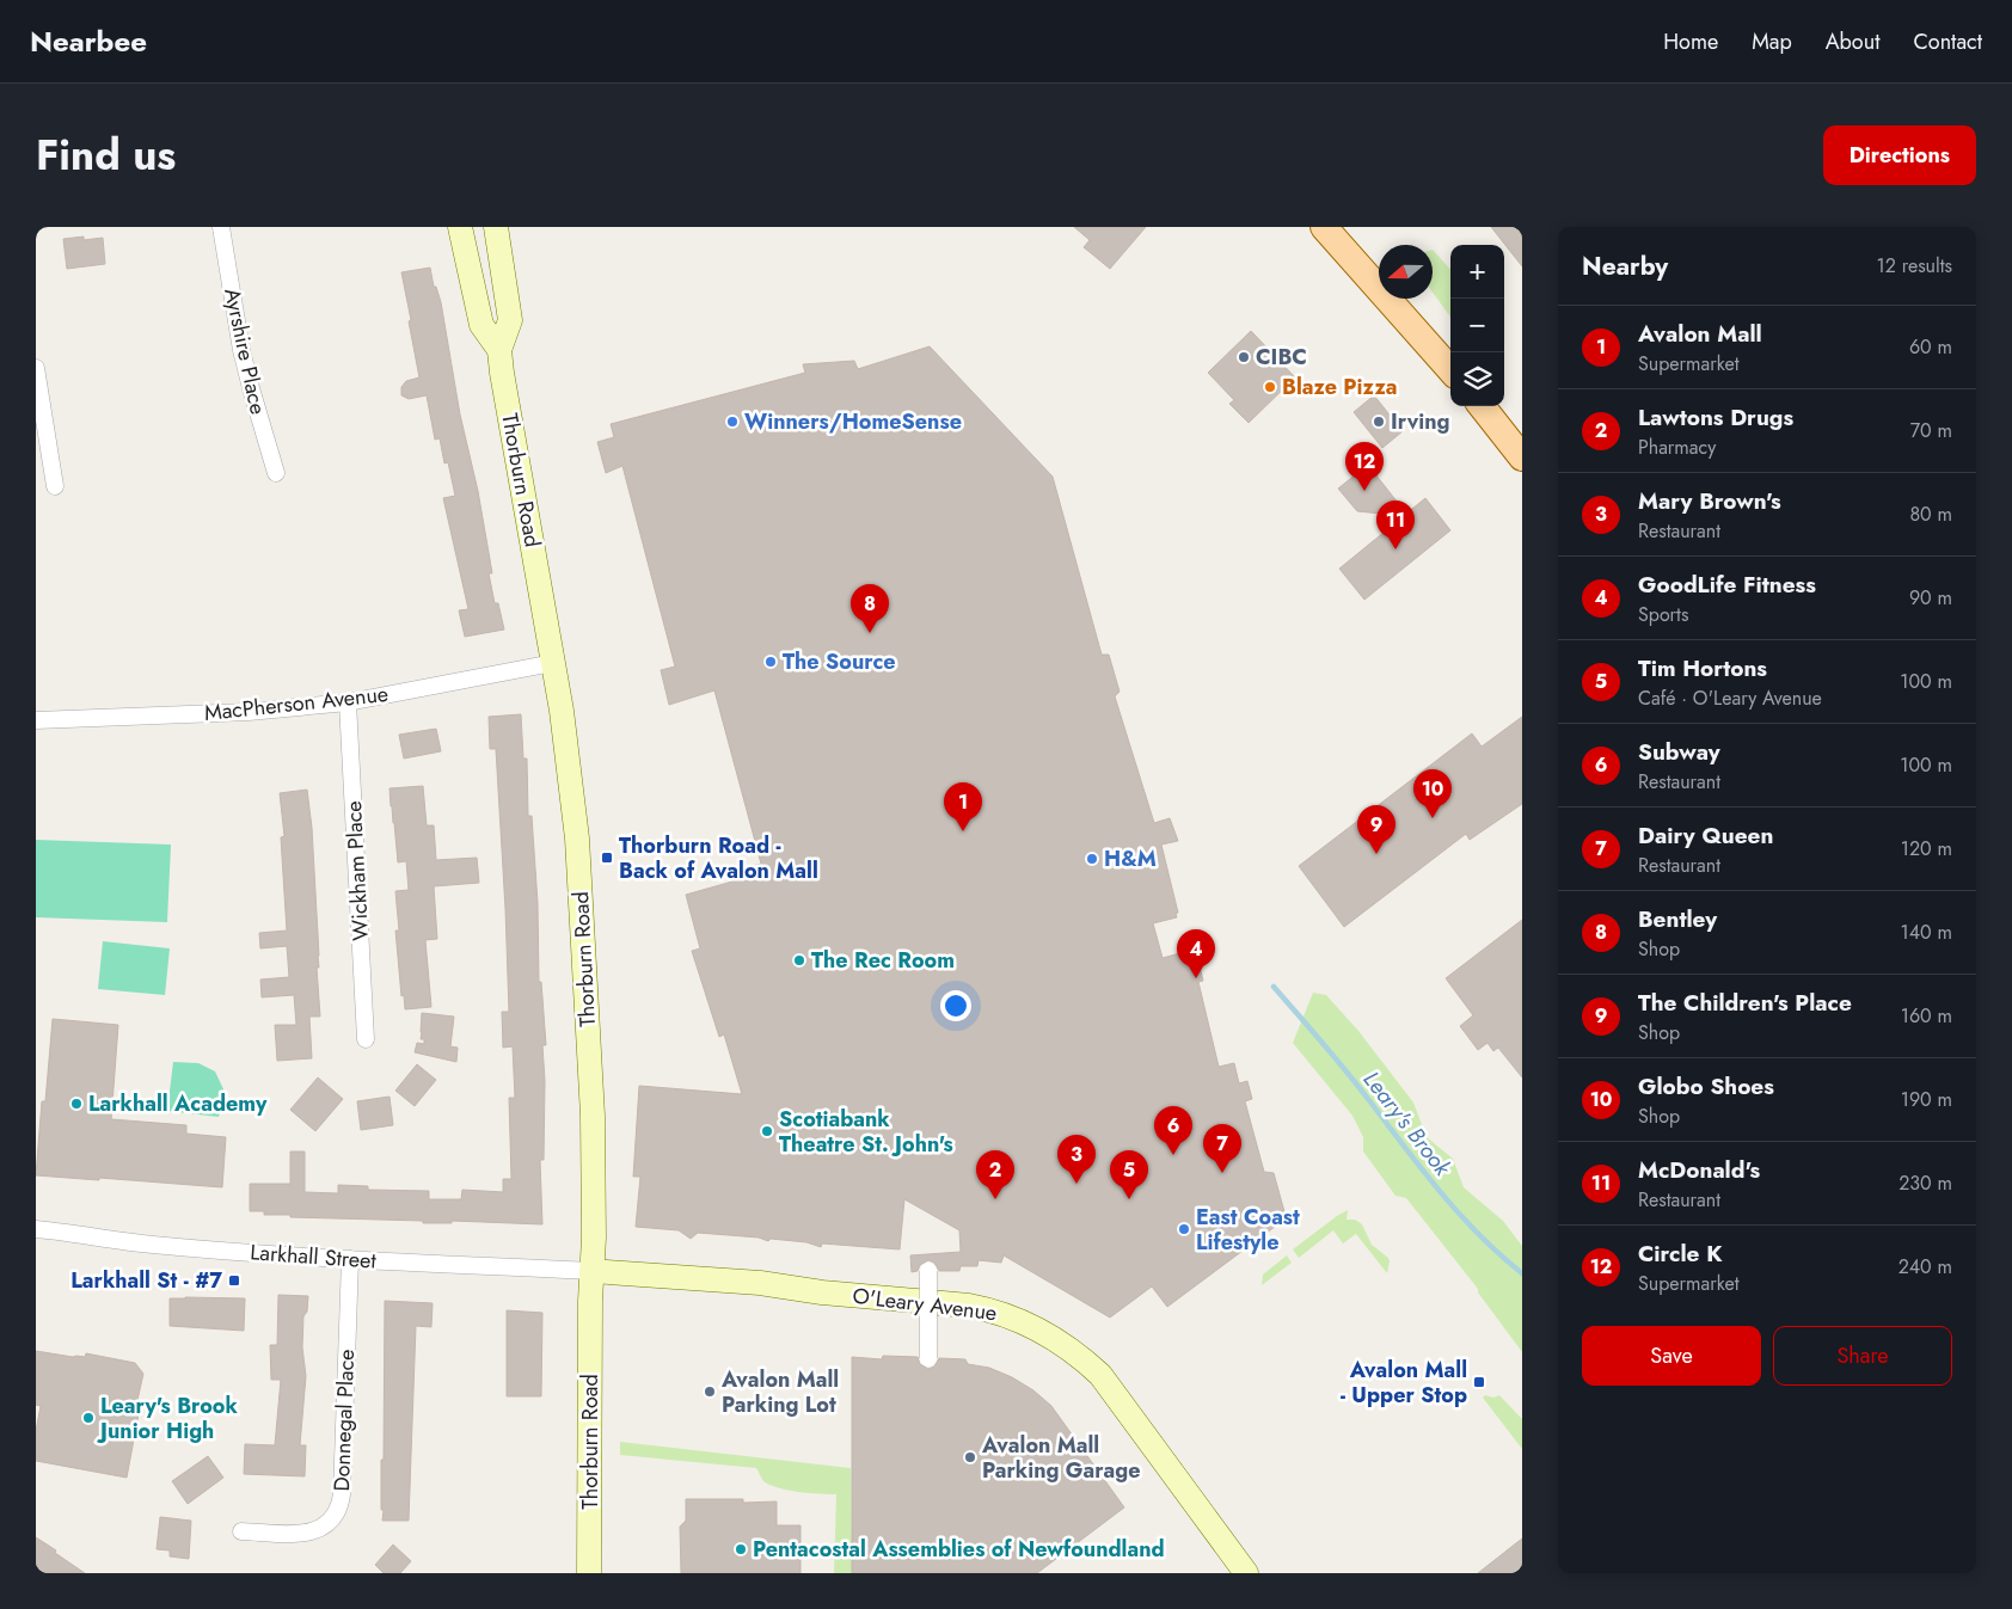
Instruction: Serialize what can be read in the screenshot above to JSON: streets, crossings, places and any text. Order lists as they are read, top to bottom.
{
  "streets": {
    "main road": ["Thorburn Road", "O'Leary Avenue"],
    "street": [
      "Ayrshire Place",
      "MacPherson Avenue",
      "Wickham Place",
      "Larkhall Street",
      "Donnegal Place"
    ]
  },
  "crossings": [
    ["Thorburn Road", "MacPherson Avenue"],
    ["Thorburn Road", "Larkhall Street"],
    ["Thorburn Road", "O'Leary Avenue"],
    ["MacPherson Avenue", "Wickham Place"],
    ["Larkhall Street", "O'Leary Avenue"],
    ["Larkhall Street", "Donnegal Place"]
  ],
  "water": ["Leary's Brook"],
  "places": {
    "other": [
      "CIBC",
      "Blaze Pizza",
      "Winners/HomeSense",
      "Irving",
      "The Source",
      "H&M",
      "The Rec Room",
      "Larkhall Academy",
      "Scotiabank Theatre St. John's",
      "East Coast Lifestyle",
      "Avalon Mall Parking Lot",
      "Leary's Brook Junior High",
      "Avalon Mall Parking Garage",
      "Pentacostal Assemblies of Newfoundland"
    ],
    "transit": ["Thorburn Road - Back of Avalon Mall", "Larkhall St - #7", "Avalon Mall - Upper Stop"]
  },
  "north": "left",
  "page": {
    "header": "Nearbee",
    "nav": [
      "Home",
      "Map",
      "About",
      "Contact"
    ],
    "title": "Find us",
    "buttons": [
      "Directions",
      ["Save", "Share"]
    ],
    "heading": ["Nearby", "12 results"],
    "map_buttons": ["+", "−"],
    "list": [
      {
        "mark": "1",
        "name": "Avalon Mall",
        "note": "Supermarket",
        "value": "60 m"
      },
      {
        "mark": "2",
        "name": "Lawtons Drugs",
        "note": "Pharmacy",
        "value": "70 m"
      },
      {
        "mark": "3",
        "name": "Mary Brown's",
        "note": "Restaurant",
        "value": "80 m"
      },
      {
        "mark": "4",
        "name": "GoodLife Fitness",
        "note": "Sports",
        "value": "90 m"
      },
      {
        "mark": "5",
        "name": "Tim Hortons",
        "note": "Café · O'Leary Avenue",
        "value": "100 m"
      },
      {
        "mark": "6",
        "name": "Subway",
        "note": "Restaurant",
        "value": "100 m"
      },
      {
        "mark": "7",
        "name": "Dairy Queen",
        "note": "Restaurant",
        "value": "120 m"
      },
      {
        "mark": "8",
        "name": "Bentley",
        "note": "Shop",
        "value": "140 m"
      },
      {
        "mark": "9",
        "name": "The Children's Place",
        "note": "Shop",
        "value": "160 m"
      },
      {
        "mark": "10",
        "name": "Globo Shoes",
        "note": "Shop",
        "value": "190 m"
      },
      {
        "mark": "11",
        "name": "McDonald's",
        "note": "Restaurant",
        "value": "230 m"
      },
      {
        "mark": "12",
        "name": "Circle K",
        "note": "Supermarket",
        "value": "240 m"
      }
    ],
    "pins": [
      "12",
      "11",
      "8",
      "10",
      "1",
      "9",
      "4",
      "6",
      "7",
      "3",
      "2",
      "5"
    ]
  }
}
